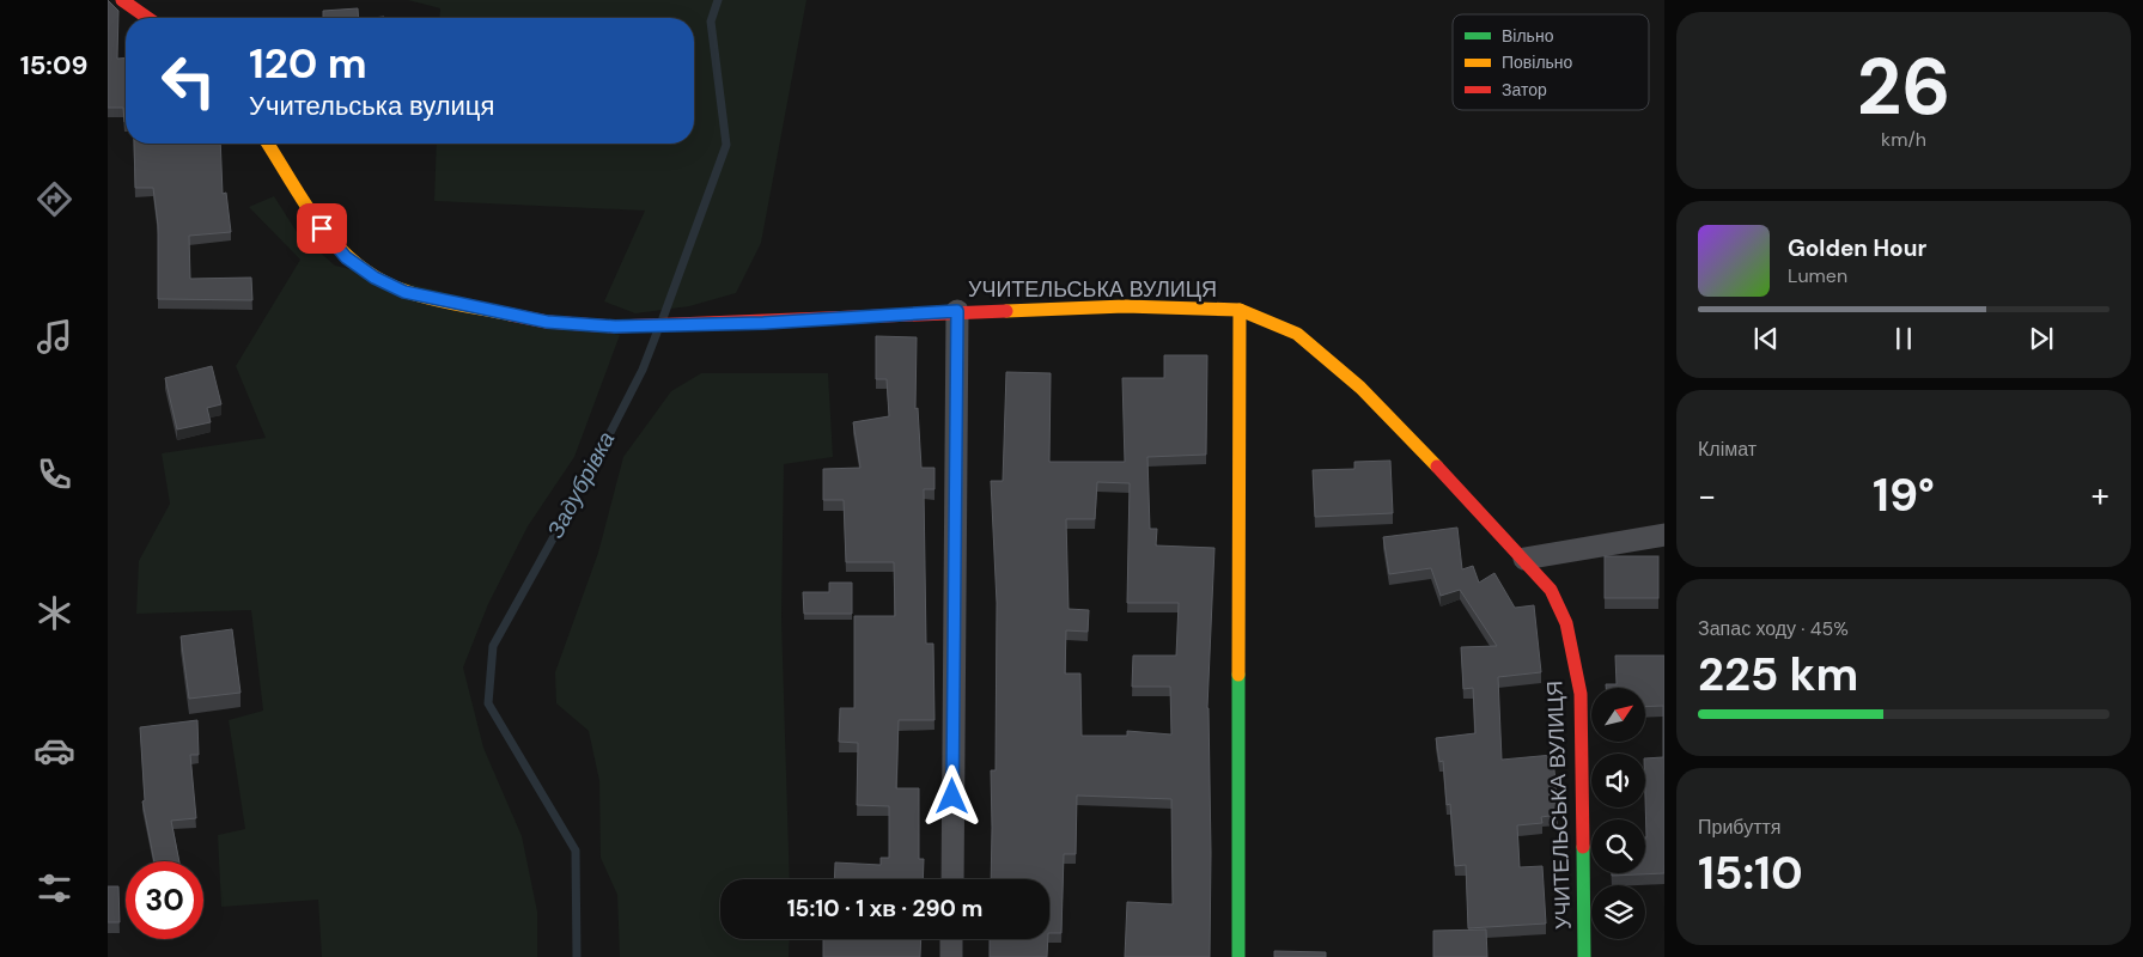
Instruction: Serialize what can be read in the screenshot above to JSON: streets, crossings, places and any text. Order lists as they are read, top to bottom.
{
  "streets": {
    "main road": ["УЧИТЕЛЬСЬКА ВУЛИЦЯ"]
  },
  "water": ["Задубрівка"],
  "legend": ["Вільно", "Повільно", "Затор"],
  "north": "top right",
  "page": {
    "tabs": "15:09",
    "tile": [
      ["26", "km/h"],
      "Клімат",
      ["Запас ходу · 45%", "225 km"],
      ["Прибуття", "15:10"]
    ],
    "turn": ["120 m", "Учительська вулиця"],
    "song": ["Golden Hour", "Lumen"],
    "heat": ["−", "19°", "+"],
    "limit": "30",
    "trip": "15:10 · 1 хв · 290 m"
  }
}
